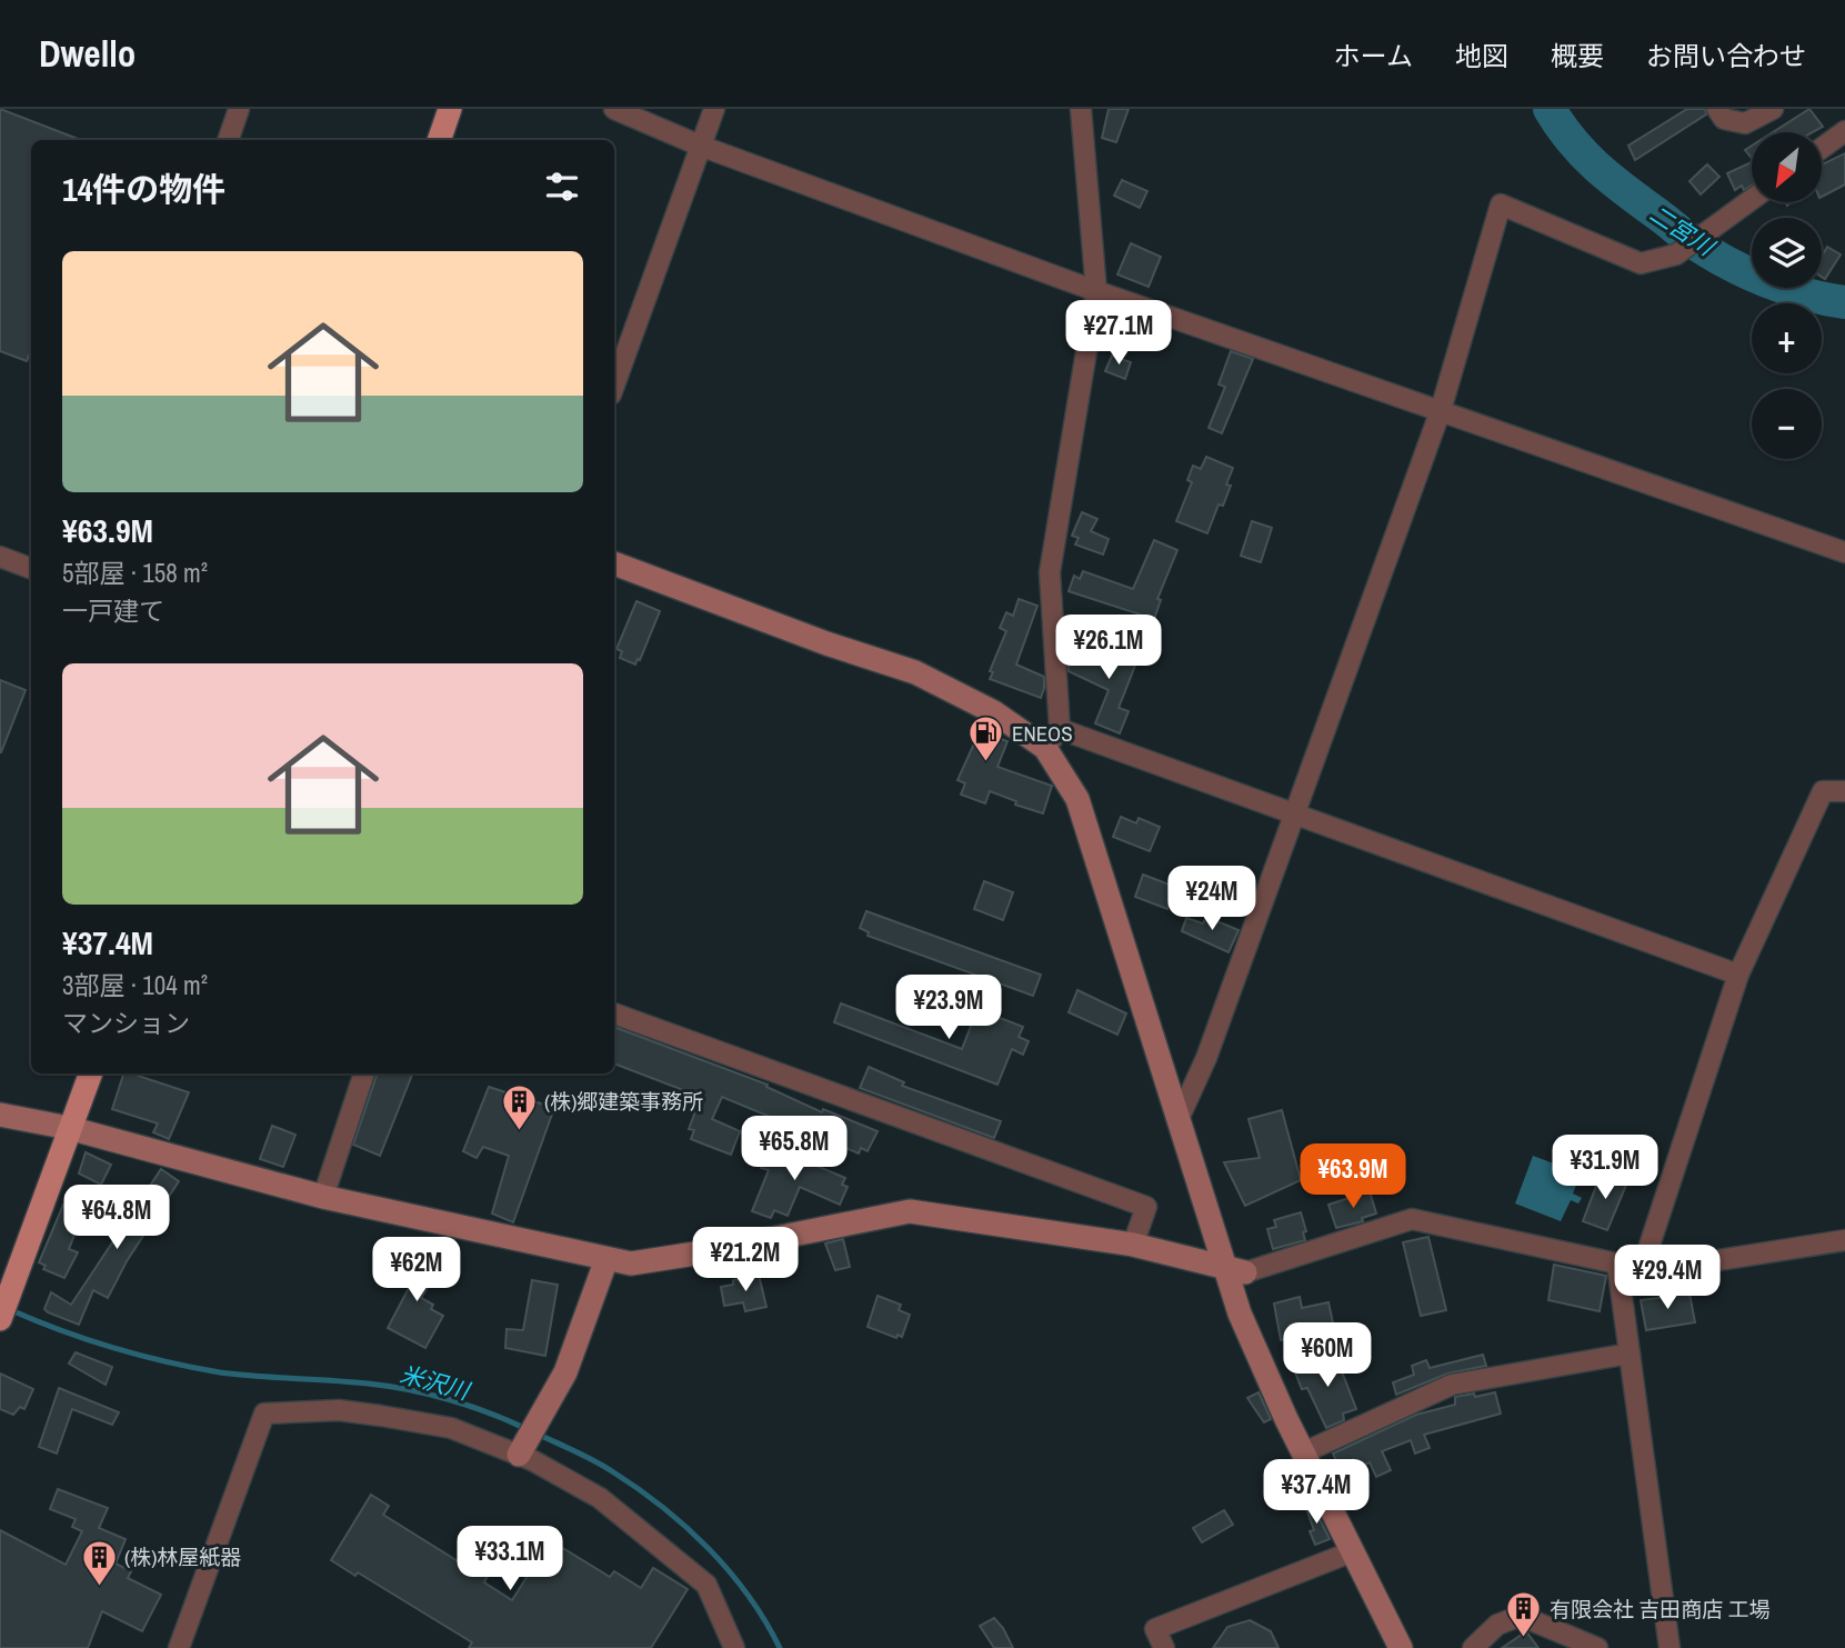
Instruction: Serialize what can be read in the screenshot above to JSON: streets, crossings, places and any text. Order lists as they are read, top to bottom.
{
  "water": ["二宮川", "米沢川"],
  "places": {
    "fuel station": ["ENEOS"],
    "building": ["(株)郷建築事務所", "(株)林屋紙器", "有限会社 吉田商店 工場"]
  },
  "north": "bottom left",
  "page": {
    "header": "Dwello",
    "nav": [
      "ホーム",
      "地図",
      "概要",
      "お問い合わせ"
    ],
    "map_buttons": ["+", "−"],
    "heading": "14件の物件",
    "list": [
      {
        "name": "¥63.9M",
        "note": "5部屋 · 158 m² · 一戸建て"
      },
      {
        "name": "¥37.4M",
        "note": "3部屋 · 104 m² · マンション"
      }
    ],
    "price": [
      "¥27.1M",
      "¥26.1M",
      "¥24M",
      "¥23.9M",
      "¥65.8M",
      "¥31.9M",
      "¥63.9M",
      "¥64.8M",
      "¥21.2M",
      "¥62M",
      "¥29.4M",
      "¥60M",
      "¥37.4M",
      "¥33.1M"
    ]
  }
}
